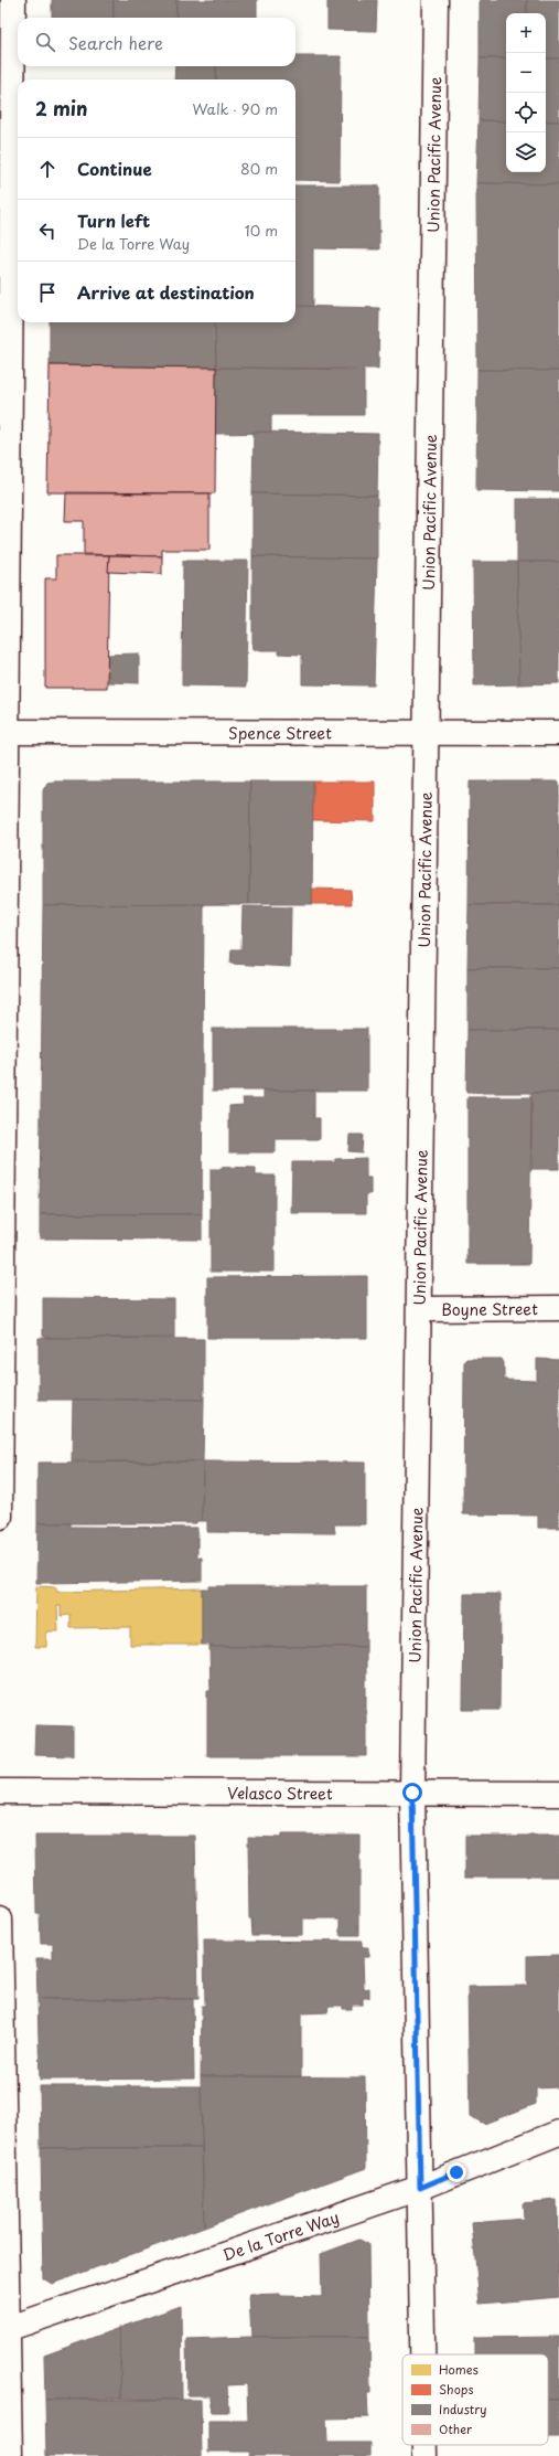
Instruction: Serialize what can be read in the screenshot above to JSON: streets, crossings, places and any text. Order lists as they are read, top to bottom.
{
  "streets": {
    "street": [
      "Union Pacific Avenue",
      "Spence Street",
      "Boyne Street",
      "Velasco Street",
      "De la Torre Way"
    ]
  },
  "crossings": [
    ["Union Pacific Avenue", "Spence Street"],
    ["Union Pacific Avenue", "Boyne Street"],
    ["Union Pacific Avenue", "Velasco Street"],
    ["Union Pacific Avenue", "De la Torre Way"]
  ],
  "legend": [
    "Homes",
    "Shops",
    "Industry",
    "Other"
  ],
  "page": {
    "map_buttons": ["+", "−"],
    "search": "Search here",
    "heading": ["2 min", "Walk · 90 m"],
    "list": [
      ["Continue", "80 m"],
      ["Turn left", "De la Torre Way", "10 m"],
      "Arrive at destination"
    ]
  }
}
